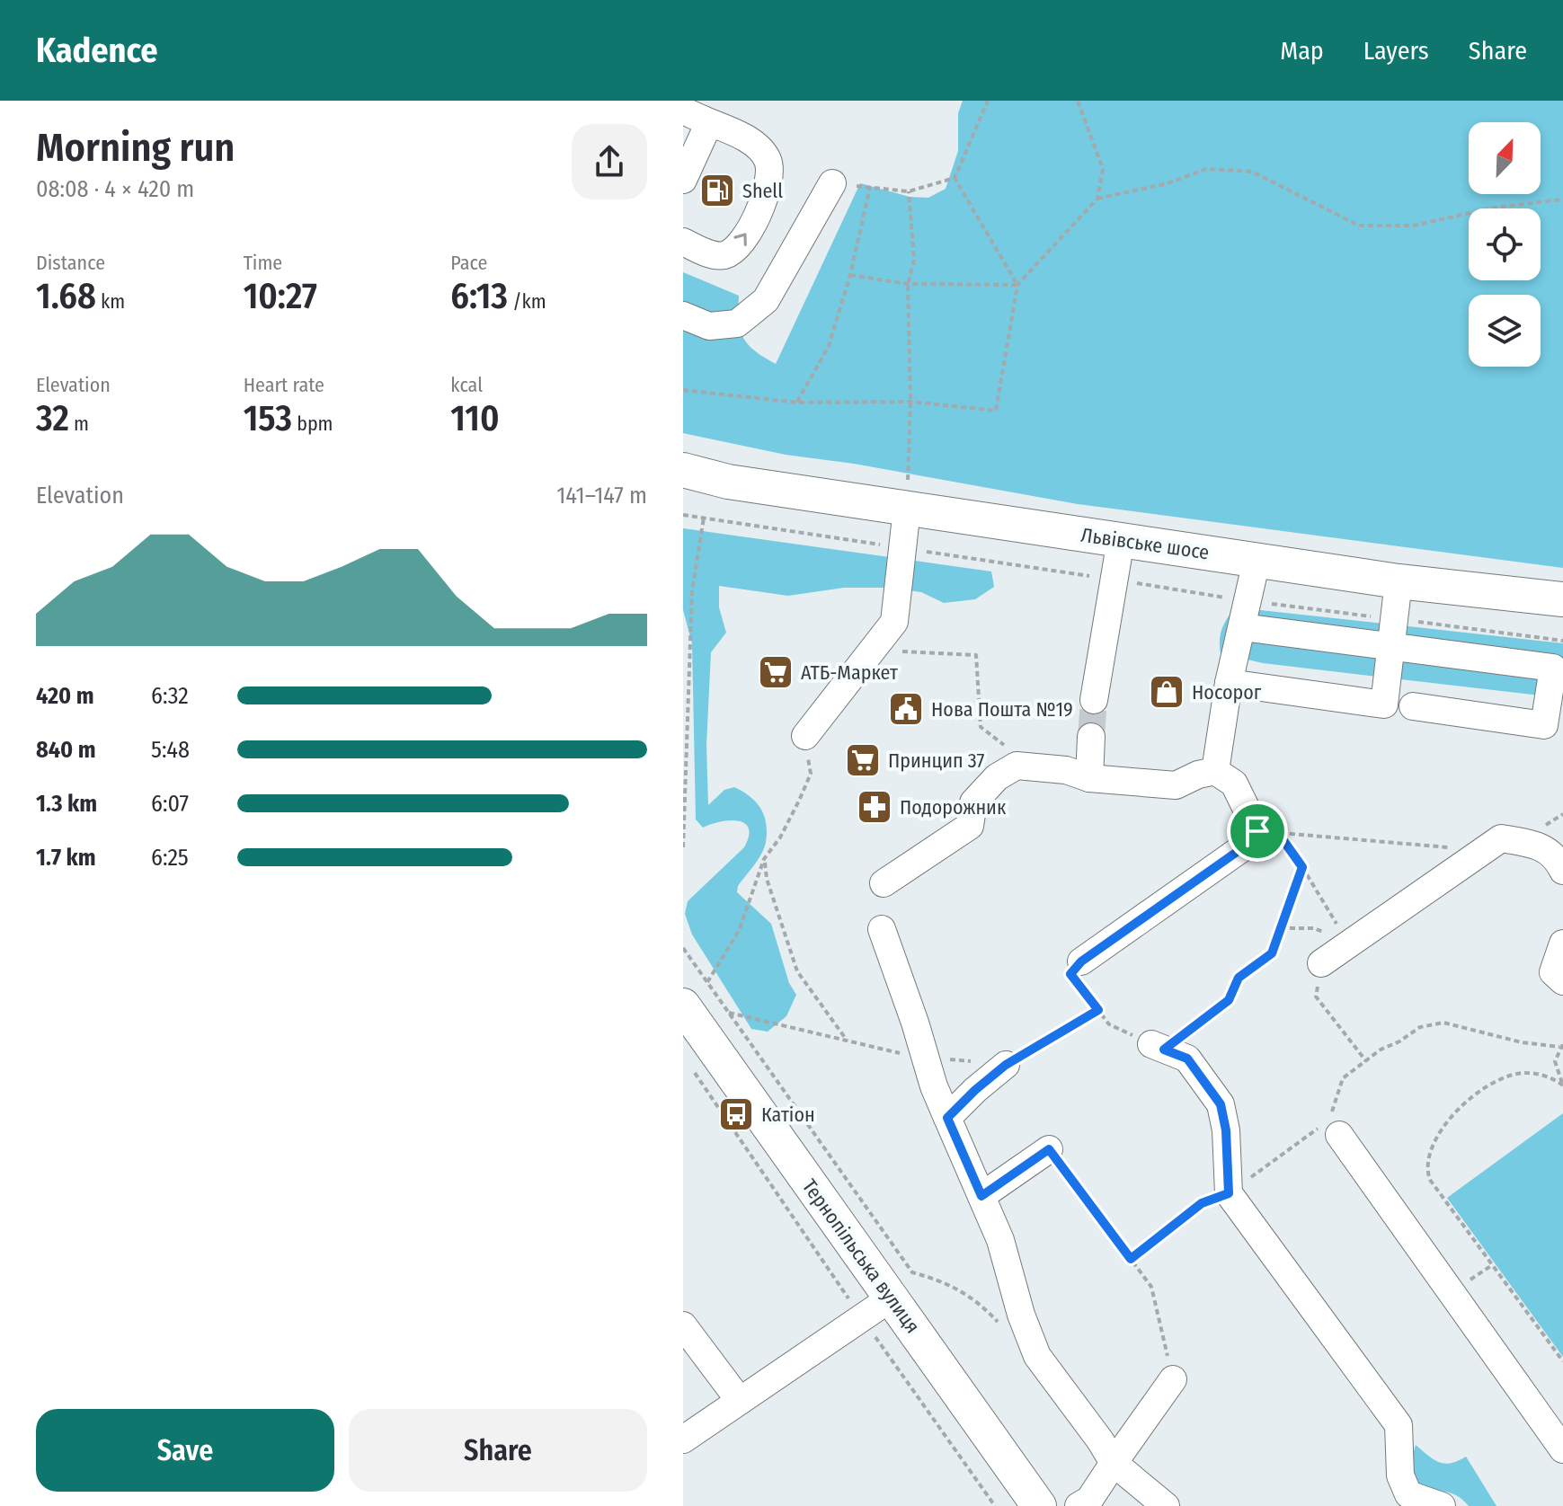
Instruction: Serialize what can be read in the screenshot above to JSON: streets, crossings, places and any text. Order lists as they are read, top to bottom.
{
  "streets": {
    "main road": ["Львівське шосе", "Тернопільська вулиця"]
  },
  "places": {
    "fuel station": ["Shell"],
    "supermarket": ["АТБ-Маркет", "Принцип 37"],
    "shop": ["Носорог"],
    "public building": ["Нова Пошта №19"],
    "pharmacy": ["Подорожник"],
    "bus stop": ["Катіон"]
  },
  "north": "top right",
  "page": {
    "header": "Kadence",
    "nav": ["Map", "Layers", "Share"],
    "heading": ["Morning run", "08:08 · 4 × 420 m"],
    "stats": [
      ["Distance", "1.68 km"],
      ["Time", "10:27"],
      ["Pace", "6:13 /km"],
      ["Elevation", "32 m"],
      ["Heart rate", "153 bpm"],
      ["kcal", "110"]
    ],
    "chart": ["Elevation", "141–147 m"],
    "list": [
      {
        "name": "420 m",
        "note": "6:32"
      },
      {
        "name": "840 m",
        "note": "5:48"
      },
      {
        "name": "1.3 km",
        "note": "6:07"
      },
      {
        "name": "1.7 km",
        "note": "6:25"
      }
    ],
    "buttons": ["Save", "Share"]
  }
}
